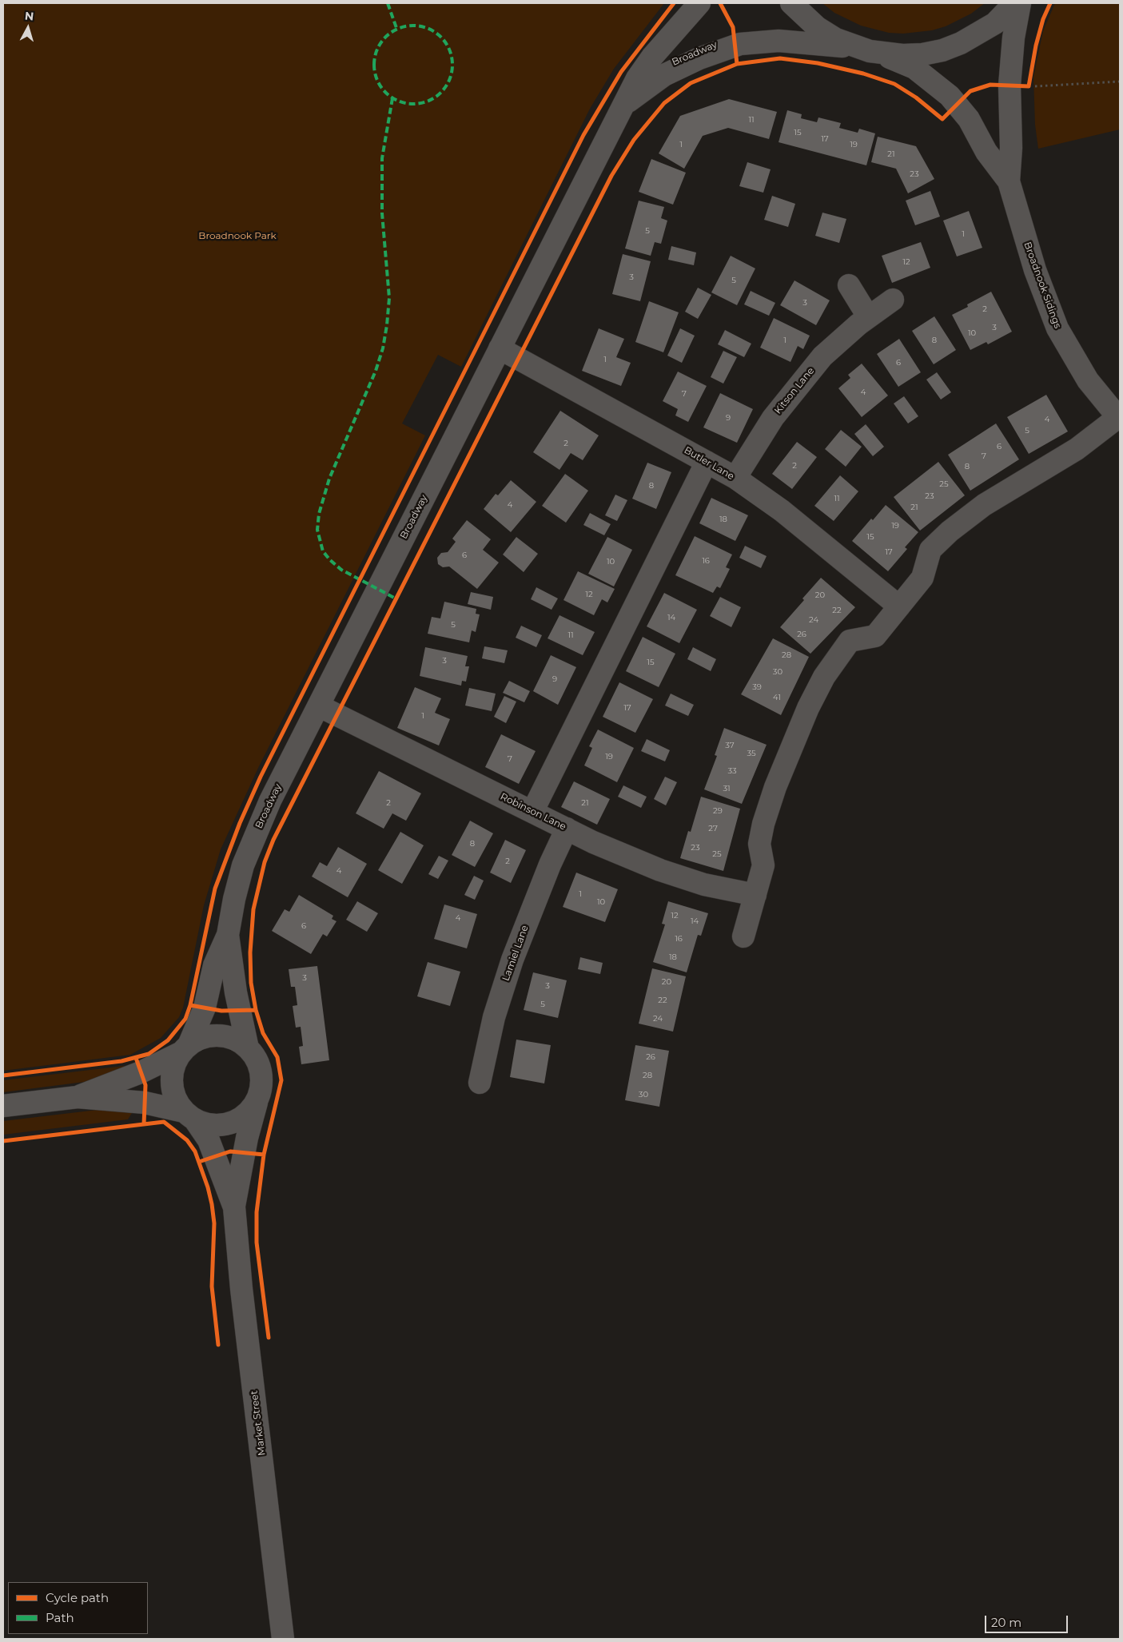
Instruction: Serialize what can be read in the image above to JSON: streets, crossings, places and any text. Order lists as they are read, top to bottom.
{
  "streets": {
    "street": [
      "Broadway",
      "Broadnook Sidings",
      "Kitson Lane",
      "Butler Lane",
      "Robinson Lane",
      "Lamiel Lane",
      "Market Street"
    ]
  },
  "crossings": [
    ["Broadway", "Butler Lane"],
    ["Broadway", "Robinson Lane"],
    ["Broadway", "Market Street"],
    ["Kitson Lane", "Butler Lane"],
    ["Robinson Lane", "Lamiel Lane"]
  ],
  "parks": ["Broadnook Park"],
  "house_numbers": [
    "11",
    "15",
    "17",
    "1",
    "19",
    "21",
    "23",
    "5",
    "1",
    "12",
    "3",
    "5",
    "3",
    "2",
    "3",
    "10",
    "1",
    "8",
    "1",
    "6",
    "4",
    "7",
    "9",
    "4",
    "5",
    "2",
    "6",
    "7",
    "2",
    "8",
    "25",
    "8",
    "23",
    "11",
    "4",
    "21",
    "18",
    "19",
    "15",
    "17",
    "6",
    "16",
    "10",
    "12",
    "20",
    "22",
    "14",
    "24",
    "5",
    "26",
    "11",
    "28",
    "3",
    "15",
    "30",
    "9",
    "39",
    "41",
    "17",
    "1",
    "37",
    "35",
    "19",
    "7",
    "33",
    "31",
    "2",
    "21",
    "29",
    "27",
    "8",
    "23",
    "25",
    "2",
    "4",
    "1",
    "10",
    "12",
    "4",
    "14",
    "6",
    "16",
    "18",
    "3",
    "20",
    "3",
    "22",
    "5",
    "24",
    "26",
    "28",
    "30"
  ],
  "legend": ["Cycle path", "Path"],
  "scale_bar": "20 m",
  "north": "top"
}
